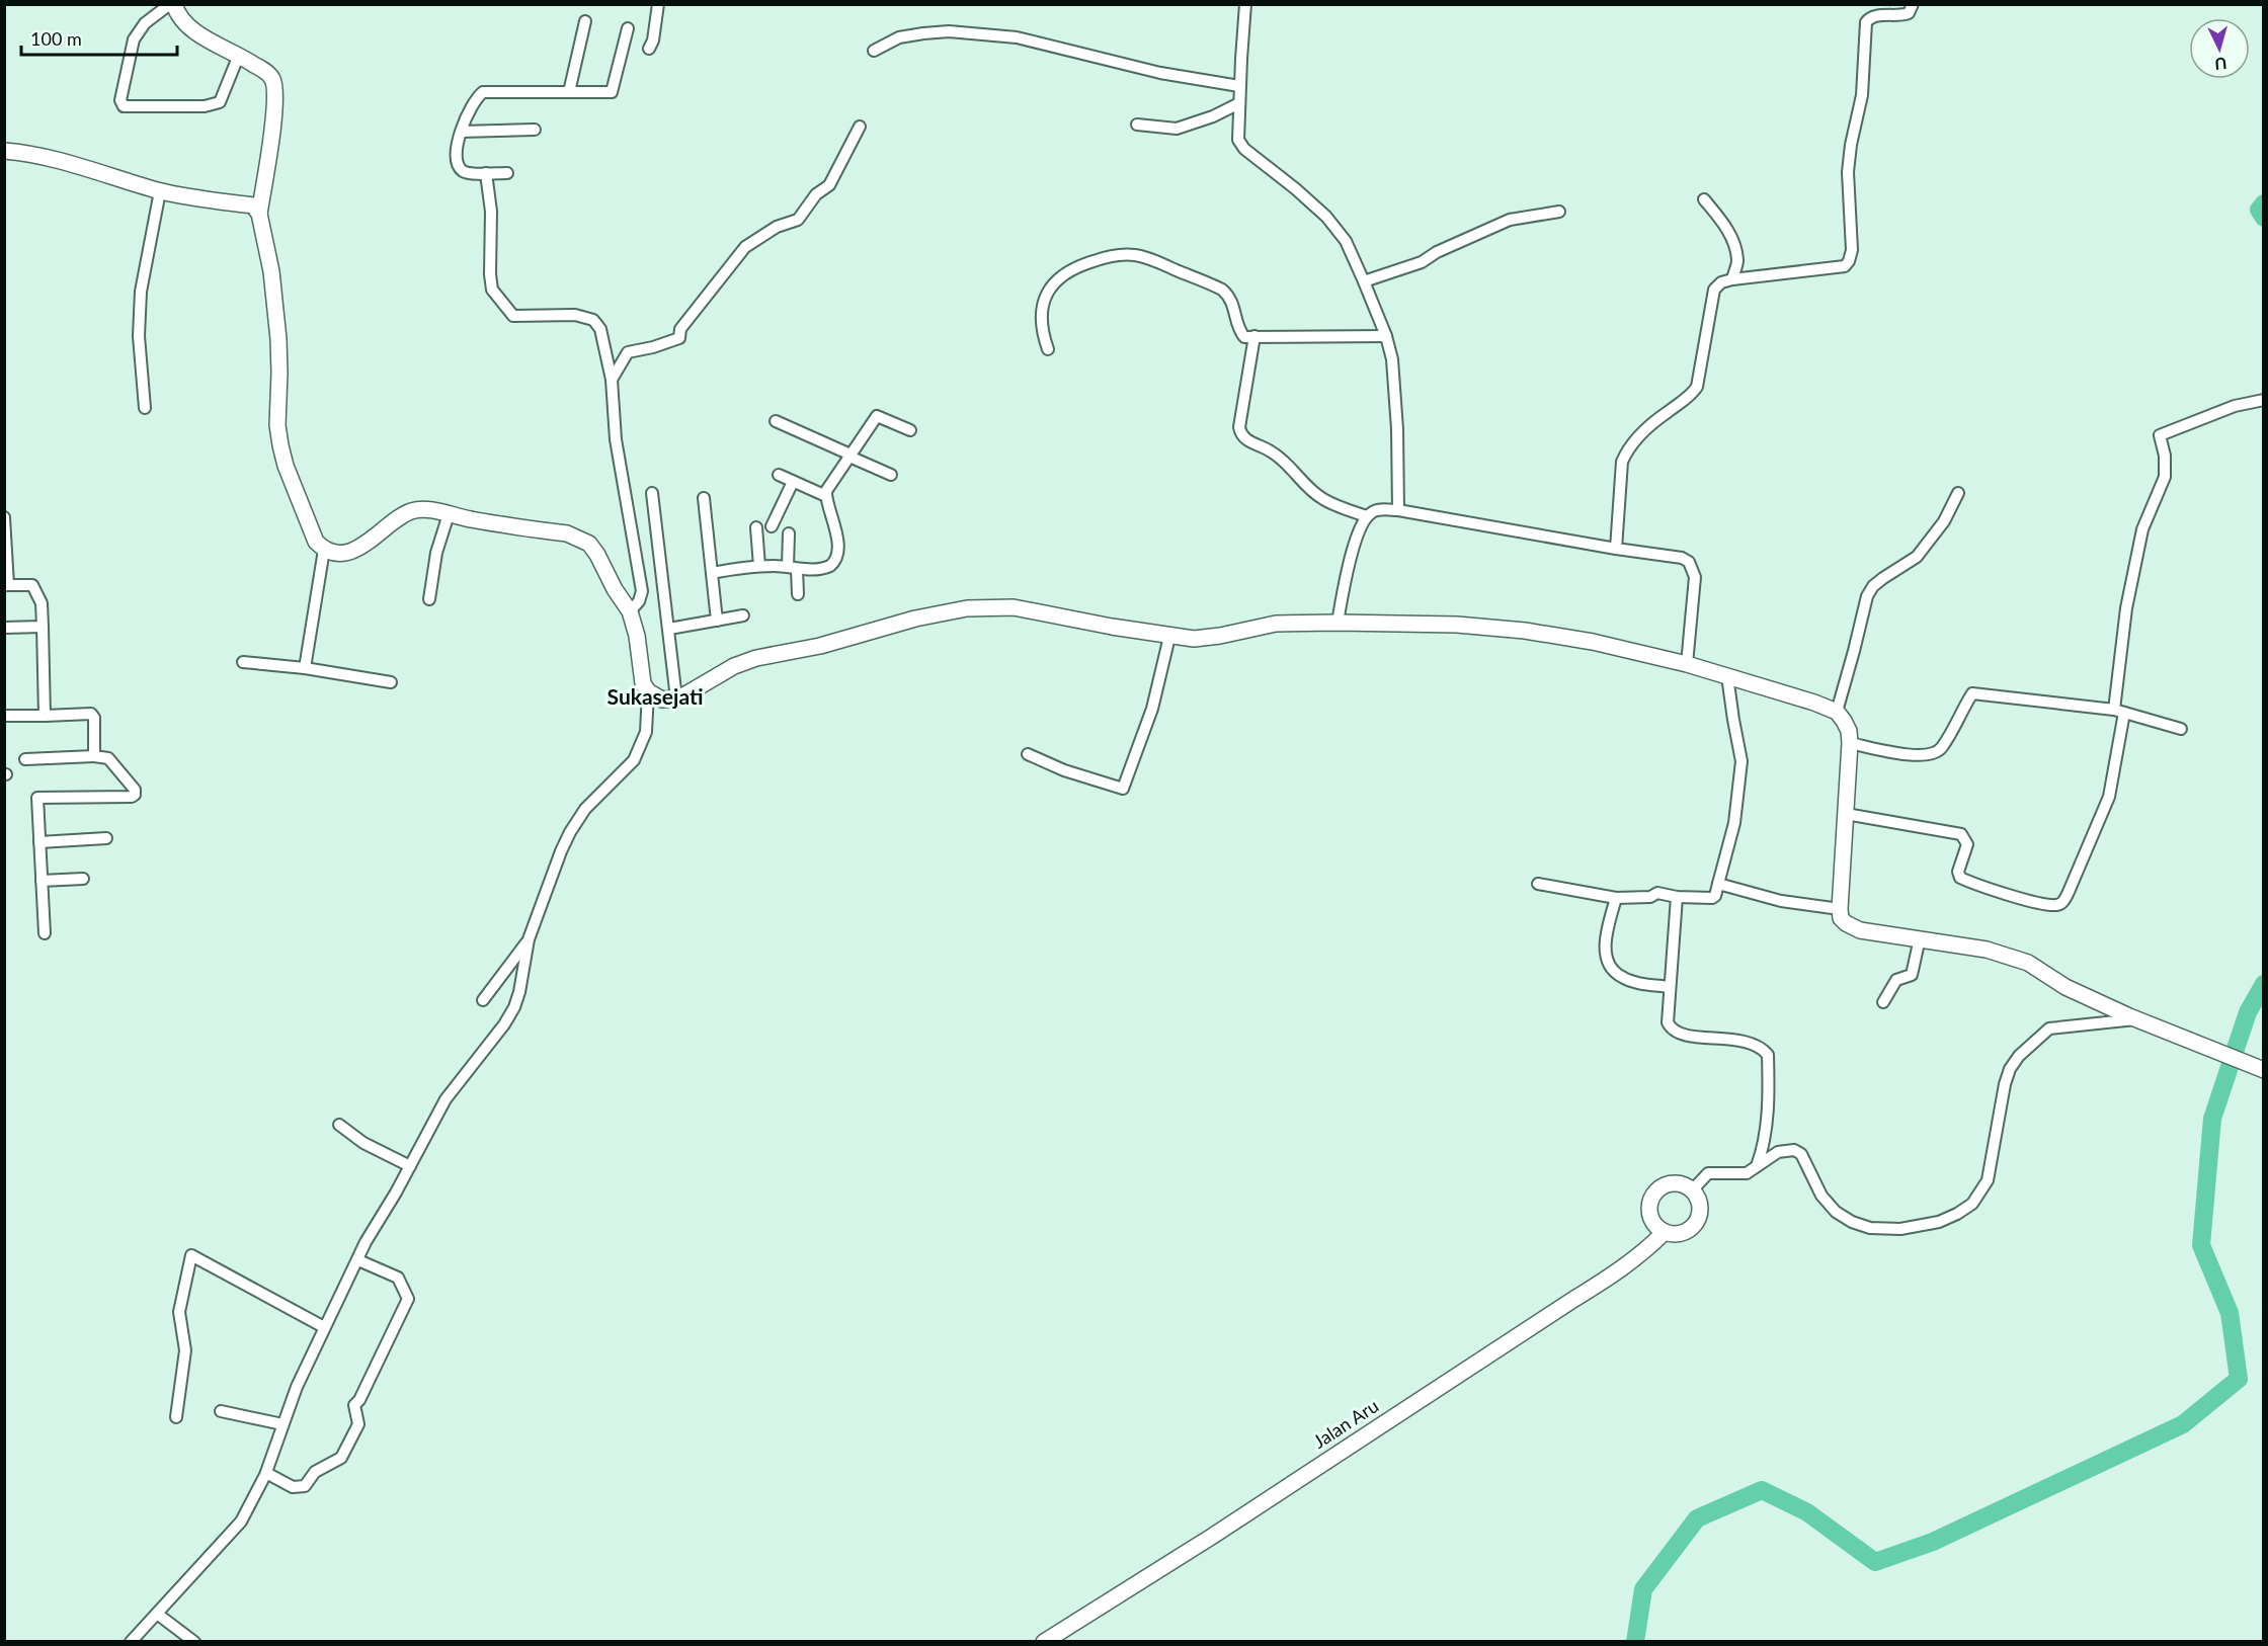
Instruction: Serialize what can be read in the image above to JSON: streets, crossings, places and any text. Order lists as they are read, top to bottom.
{
  "streets": {
    "street": ["Jalan Aru"]
  },
  "districts": ["Sukasejati"],
  "scale_bar": "100 m",
  "north": "bottom"
}
